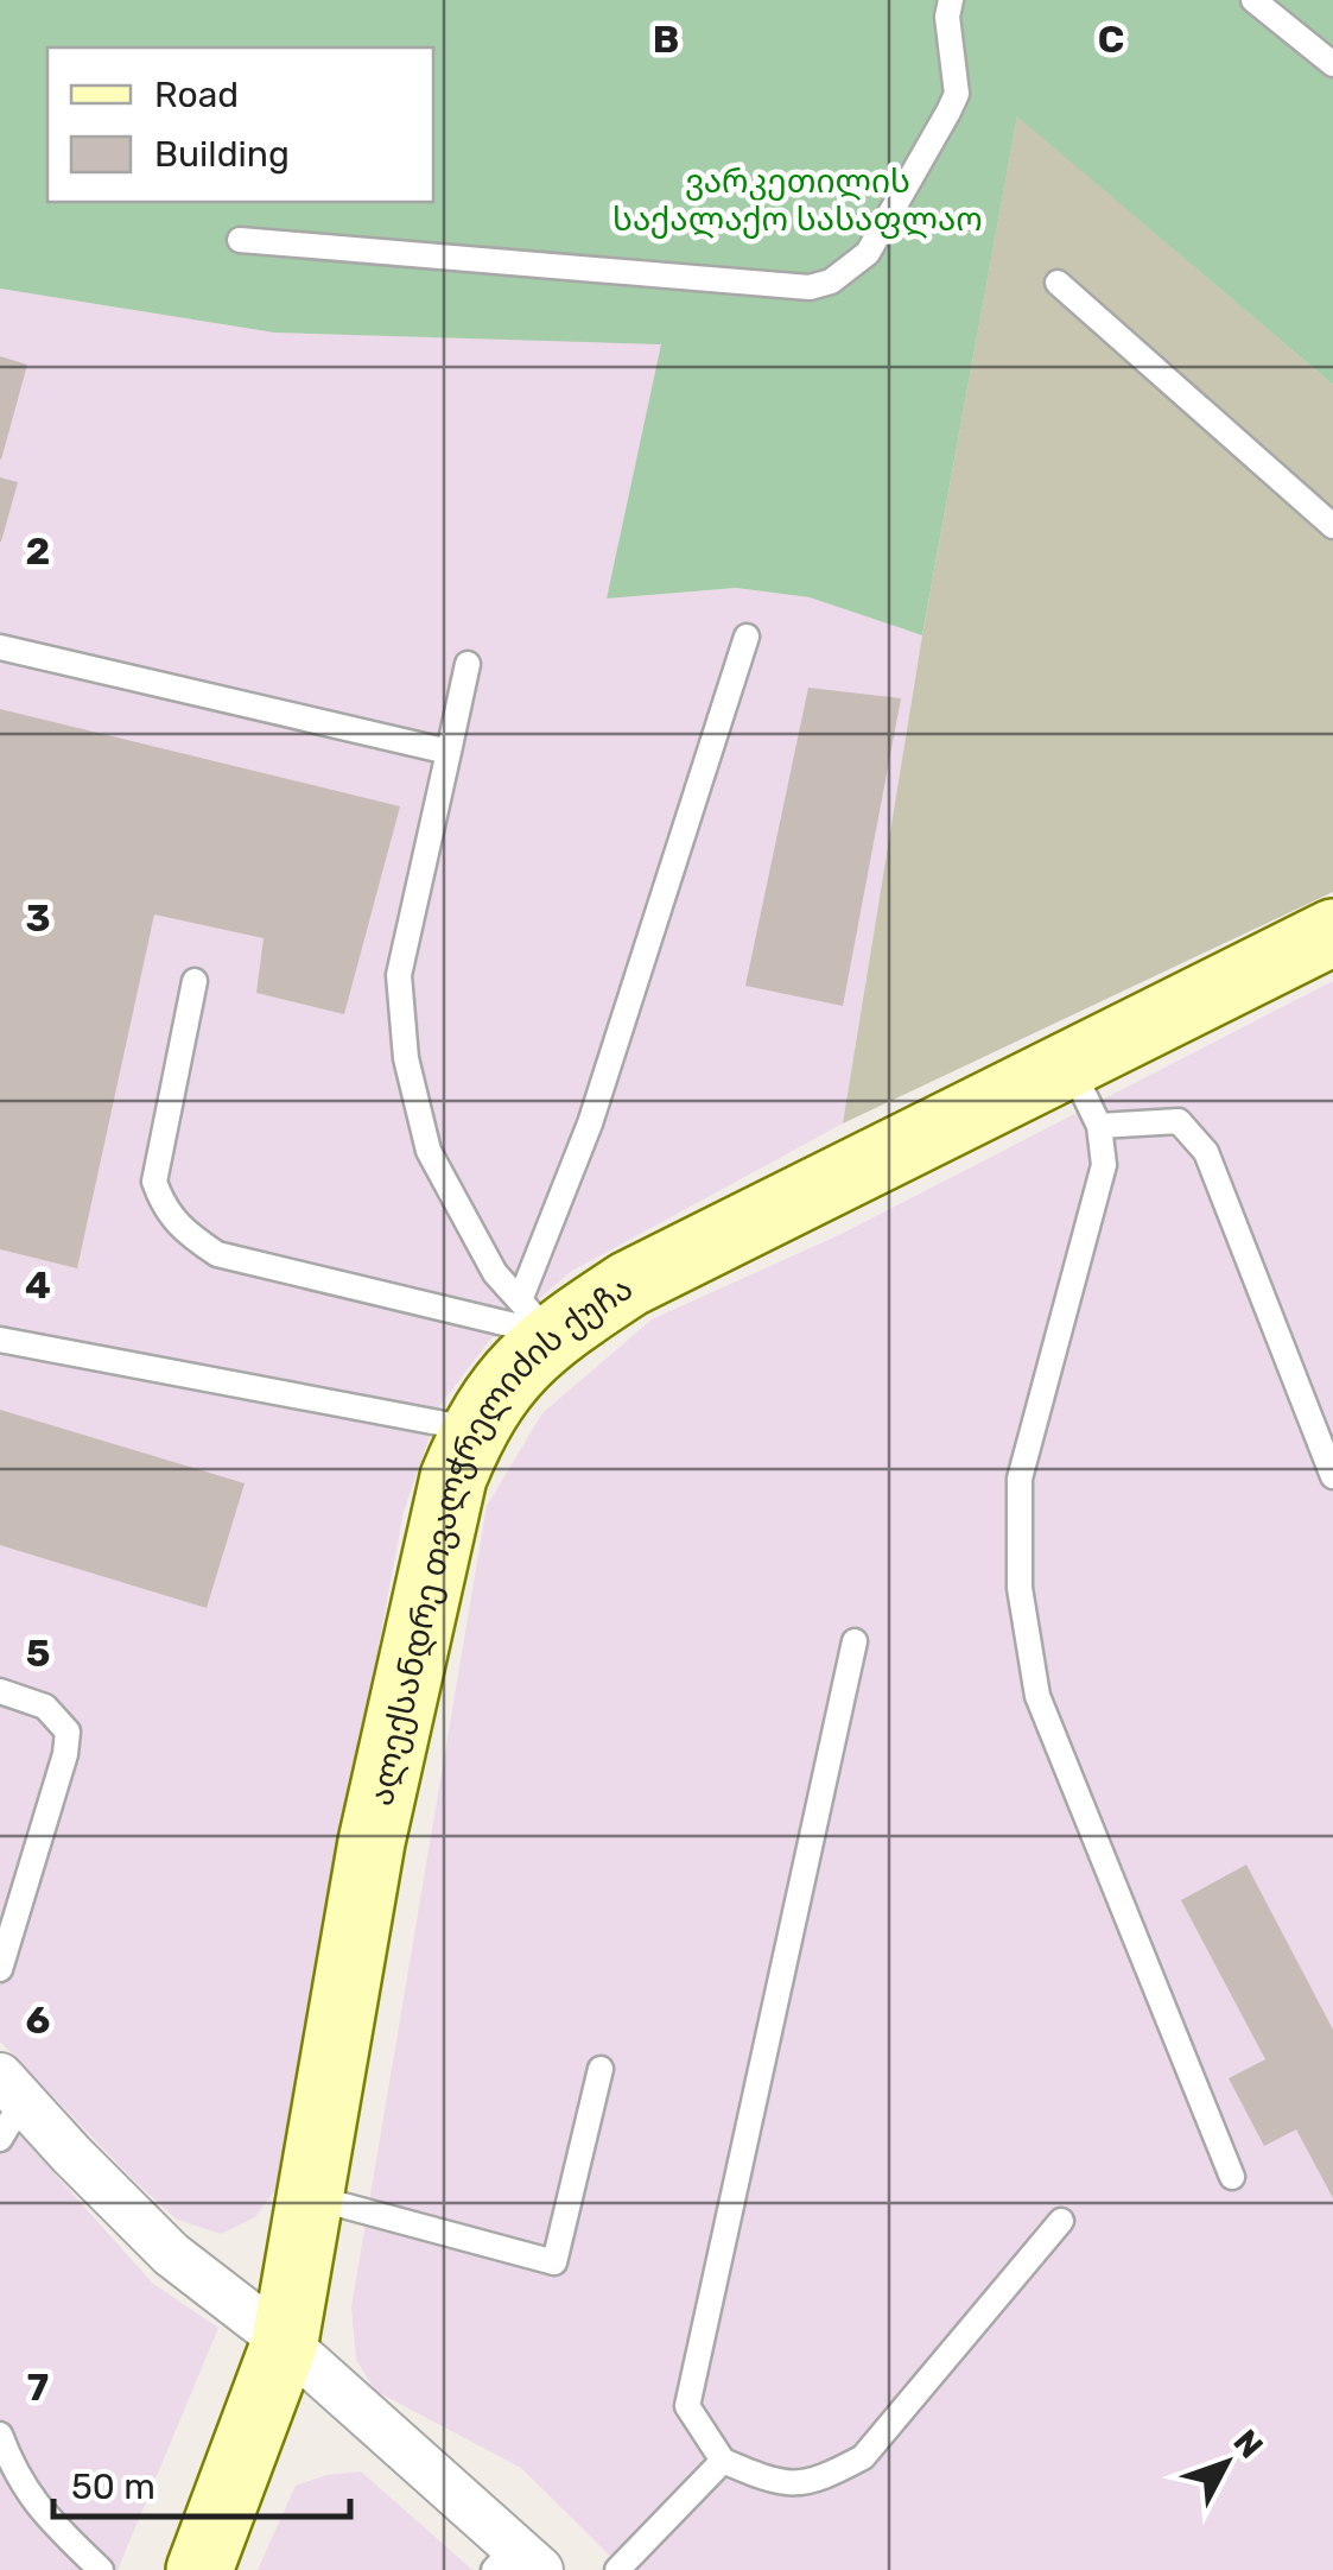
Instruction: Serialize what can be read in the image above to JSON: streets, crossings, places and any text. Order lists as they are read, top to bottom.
{
  "streets": {
    "street": ["ალექსანდრე თვალჭრელიძის ქუჩა"]
  },
  "parks": ["ვარკეთილის საქალაქო სასაფლაო"],
  "legend": ["Road", "Building"],
  "scale_bar": "50 m",
  "north": "top right",
  "grid": {
    "columns": ["B", "C"],
    "rows": [
      "2",
      "3",
      "4",
      "5",
      "6",
      "7"
    ]
  }
}
